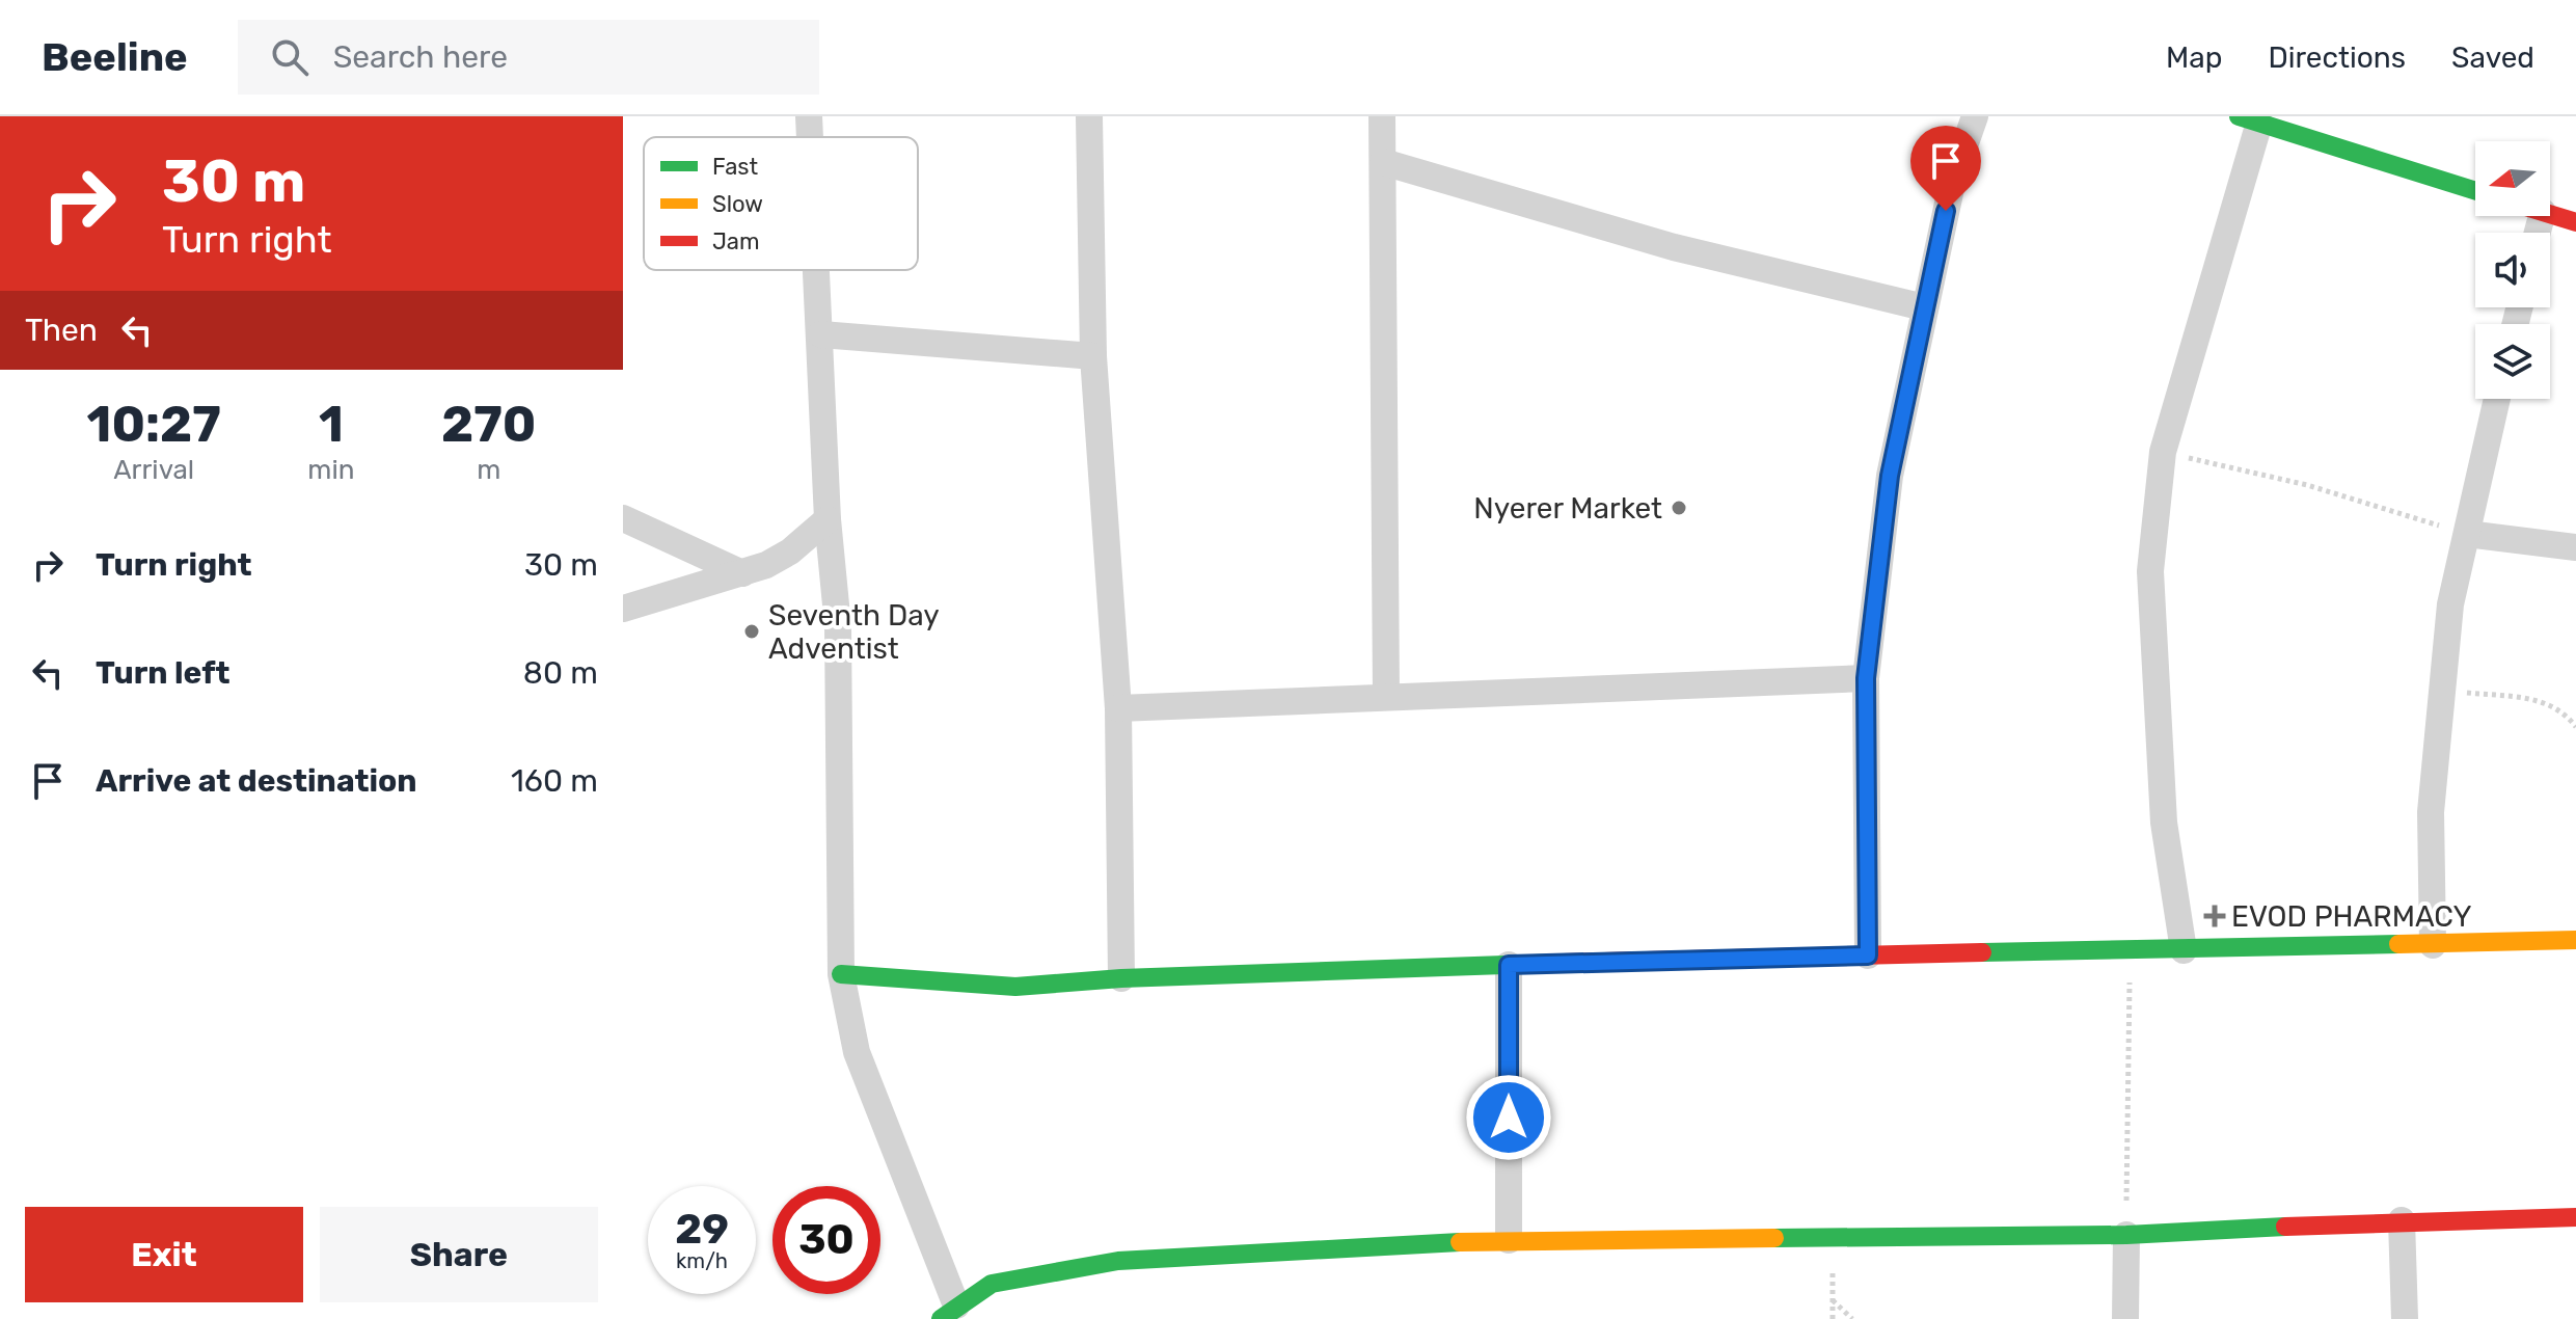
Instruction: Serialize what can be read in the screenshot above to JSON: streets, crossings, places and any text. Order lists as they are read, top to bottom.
{
  "places": {
    "other": ["Nyerer Market", "Seventh Day Adventist"],
    "health": ["EVOD PHARMACY"]
  },
  "legend": ["Fast", "Slow", "Jam"],
  "north": "left",
  "page": {
    "header": "Beeline",
    "search": "Search here",
    "nav": ["Map", "Directions", "Saved"],
    "turn": ["30 m", "Turn right"],
    "then": "Then",
    "eta": [
      "10:27",
      "Arrival",
      "1",
      "min",
      "270",
      "m"
    ],
    "list": [
      {
        "name": "Turn right",
        "value": "30 m"
      },
      {
        "name": "Turn left",
        "value": "80 m"
      },
      {
        "name": "Arrive at destination",
        "value": "160 m"
      }
    ],
    "speed": "29 km/h",
    "limit": "30",
    "buttons": ["Exit", "Share"]
  }
}
